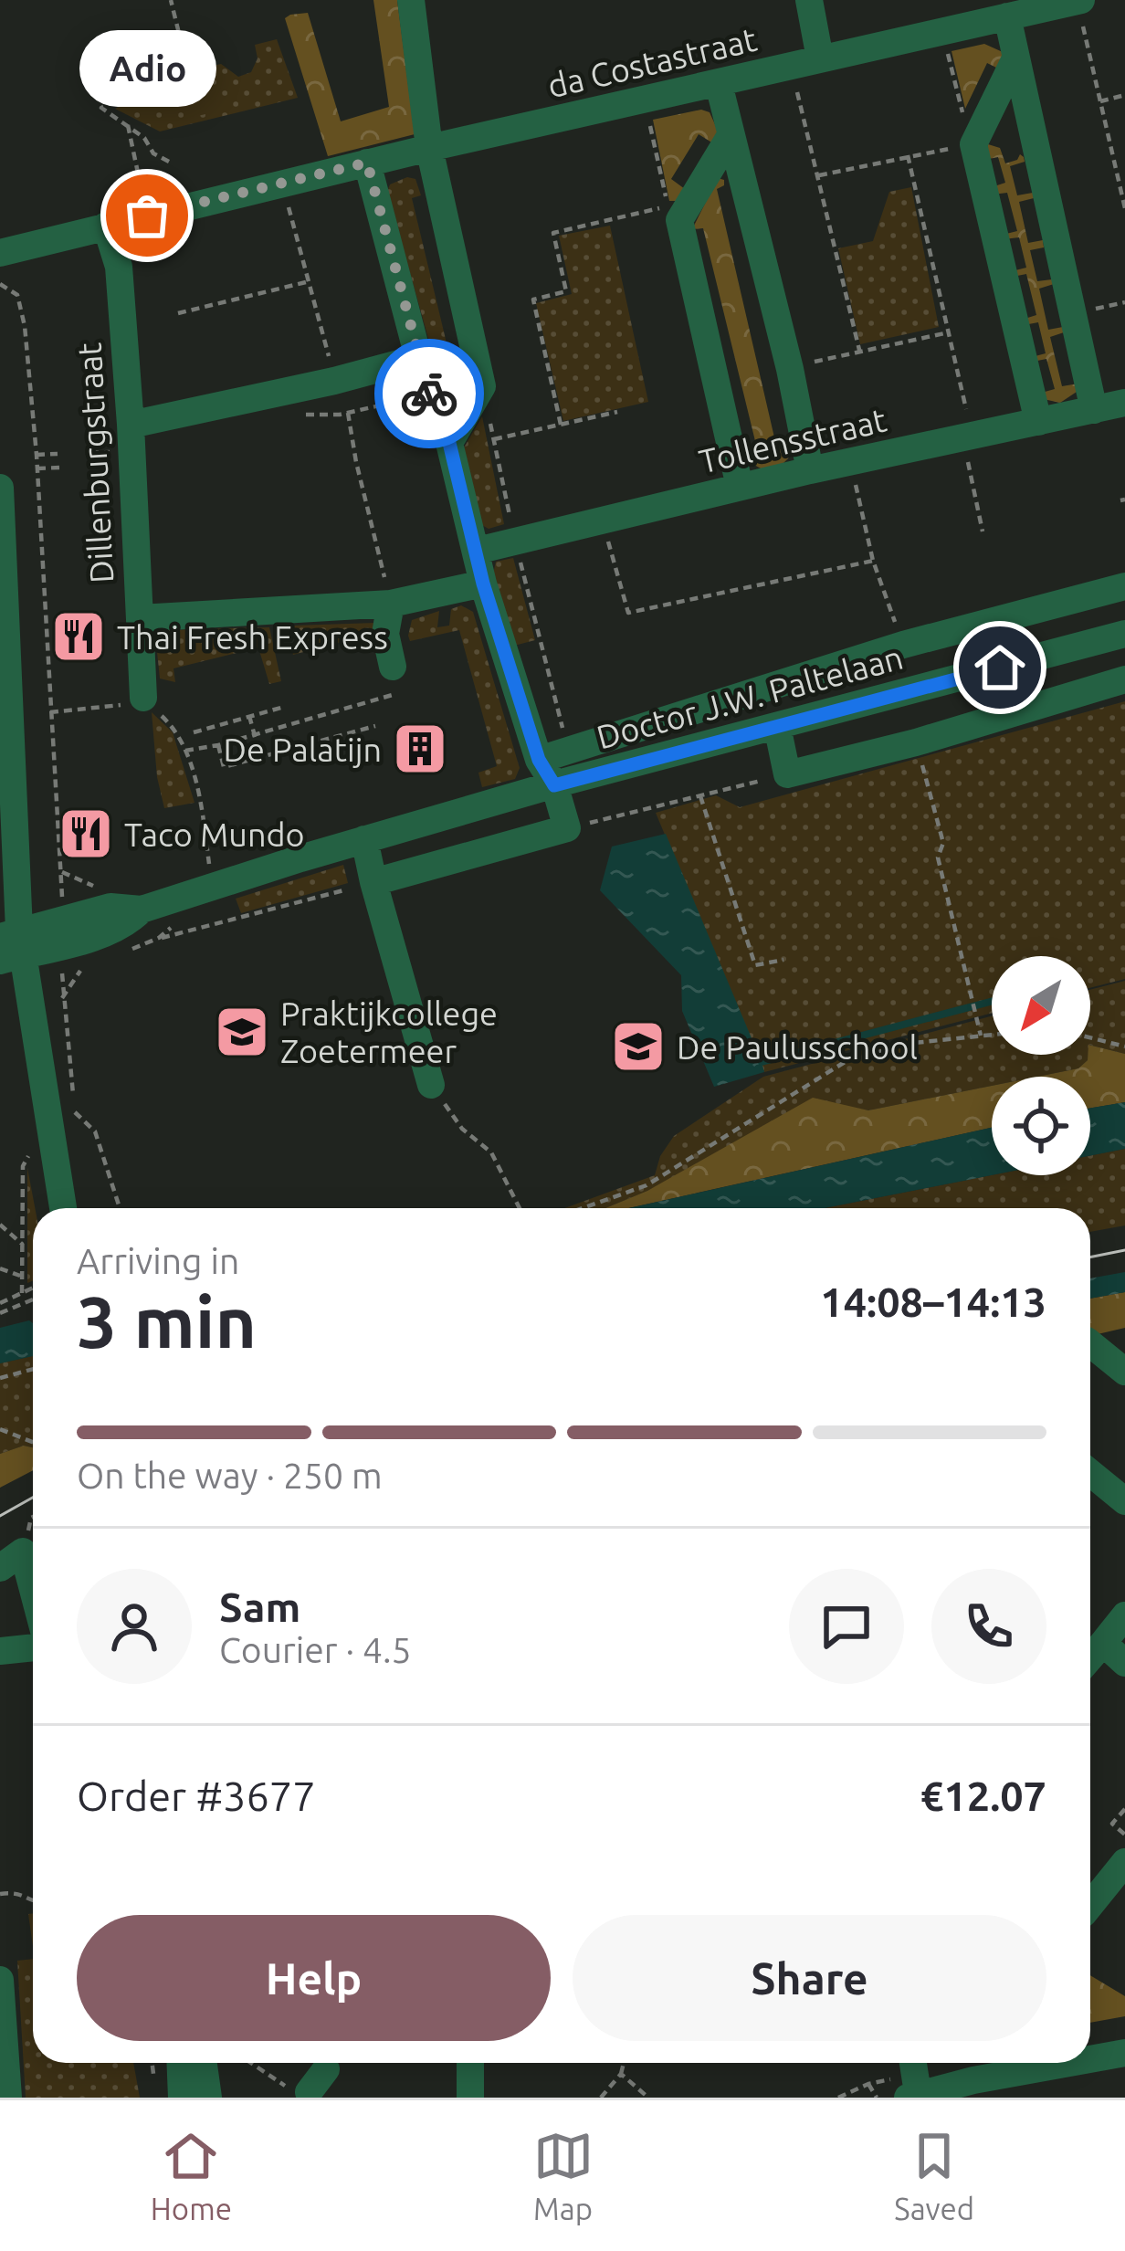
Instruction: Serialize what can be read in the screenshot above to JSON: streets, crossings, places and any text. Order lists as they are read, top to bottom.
{
  "streets": {
    "street": [
      "da Costastraat",
      "Tollensstraat",
      "Dillenburgstraat",
      "Doctor J.W. Paltelaan"
    ]
  },
  "crossings": [
    ["da Costastraat", "Dillenburgstraat"]
  ],
  "places": {
    "other": ["Adio"],
    "restaurant": ["Thai Fresh Express", "Taco Mundo"],
    "building": ["De Palatijn"],
    "school or university": ["Praktijkcollege Zoetermeer", "De Paulusschool"]
  },
  "north": "bottom left",
  "page": {
    "bubble": "Adio",
    "heading": ["3 min", "Arriving in", "14:08–14:13"],
    "panel": [
      "Sam",
      "Courier · 4.5",
      "Order #3677",
      "€12.07"
    ],
    "bar": "On the way · 250 m",
    "buttons": ["Help", "Share"],
    "tabs": ["Home", "Map", "Saved"]
  }
}
